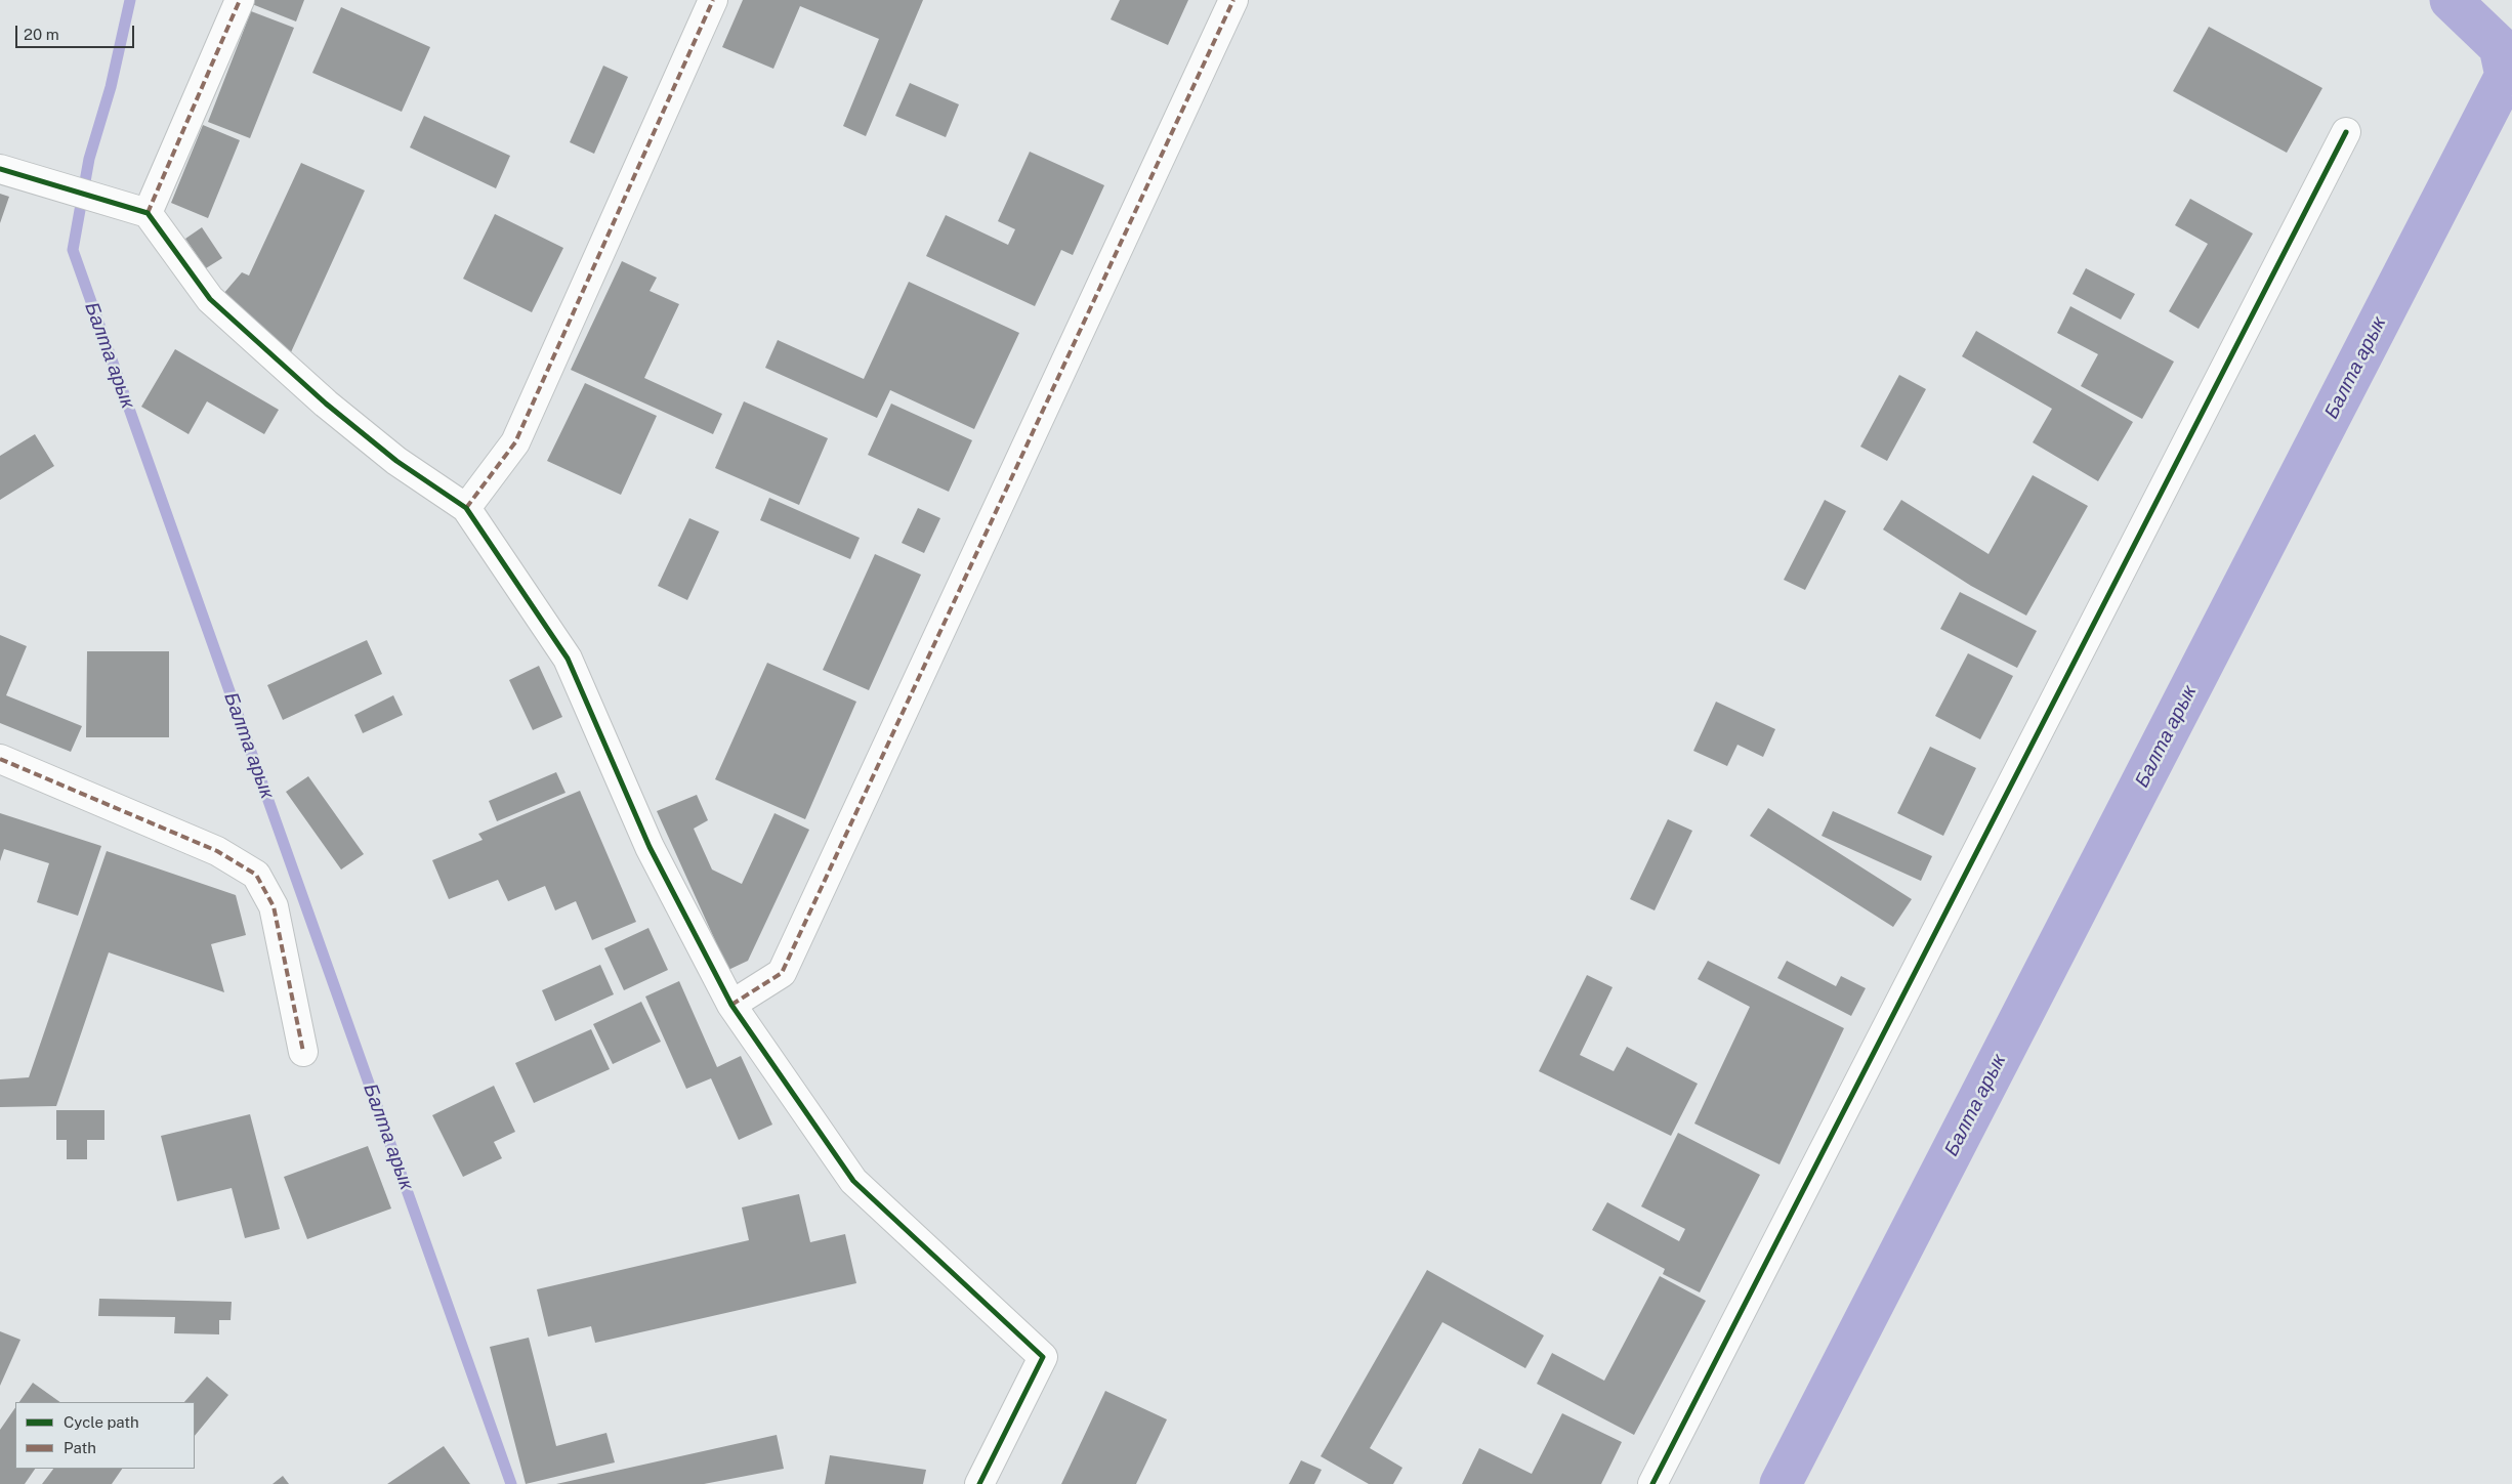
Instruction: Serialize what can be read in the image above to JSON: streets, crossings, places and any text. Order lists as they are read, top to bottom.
{
  "water": ["Балта арык"],
  "legend": ["Cycle path", "Path"],
  "scale_bar": "20 m"
}
